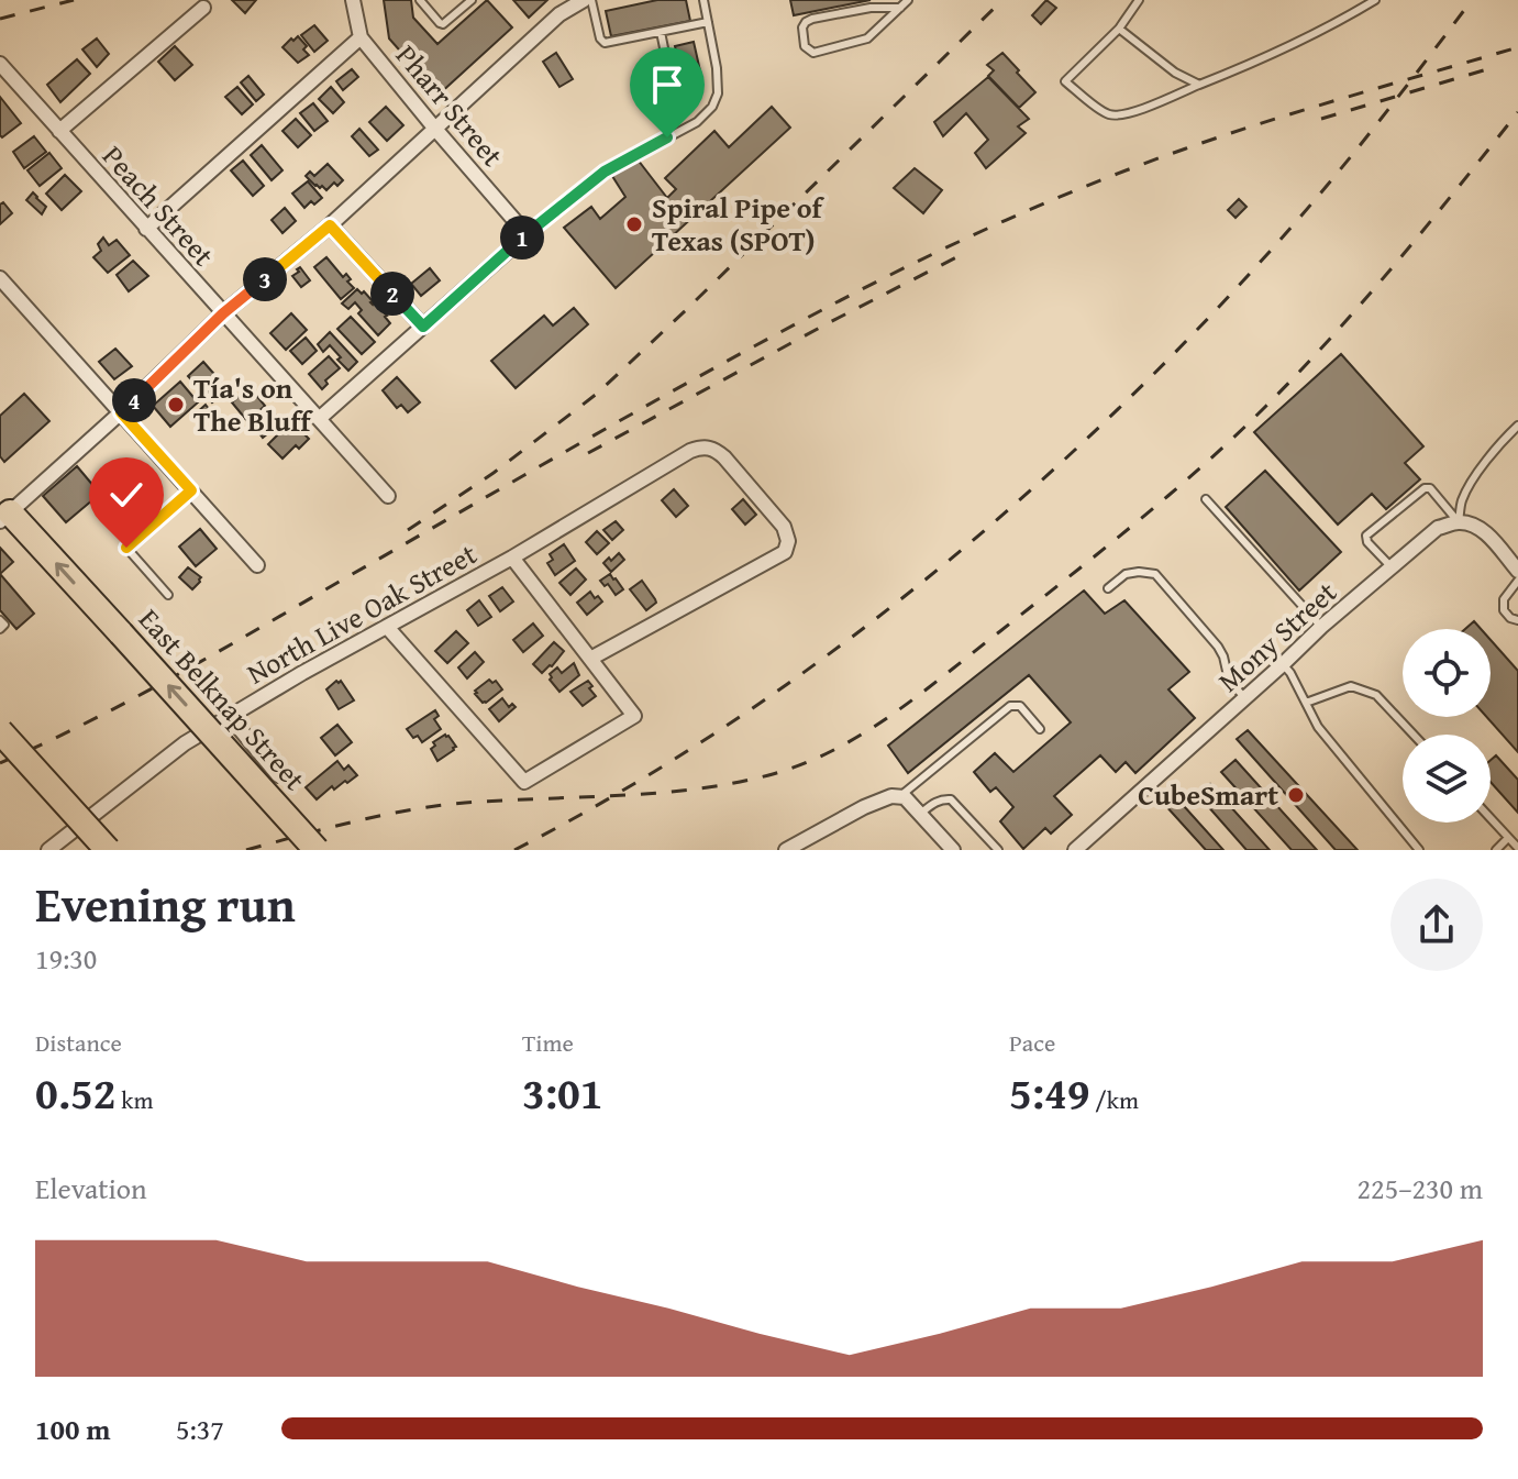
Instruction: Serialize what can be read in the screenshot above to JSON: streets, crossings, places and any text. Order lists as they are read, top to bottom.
{
  "streets": {
    "highway": ["East Belknap Street"],
    "street": [
      "Pharr Street",
      "Peach Street",
      "North Live Oak Street",
      "Mony Street"
    ]
  },
  "crossings": [
    ["North Live Oak Street", "East Belknap Street"]
  ],
  "places": ["Spiral Pipe of Texas (SPOT)", "Tía's on The Bluff", "CubeSmart"],
  "page": {
    "pins": [
      "1",
      "3",
      "2",
      "4"
    ],
    "heading": ["Evening run", "19:30"],
    "stats": [
      ["Distance", "0.52 km"],
      ["Time", "3:01"],
      ["Pace", "5:49 /km"]
    ],
    "chart": ["Elevation", "225–230 m"],
    "list": [
      {
        "name": "100 m",
        "note": "5:37"
      }
    ]
  }
}
